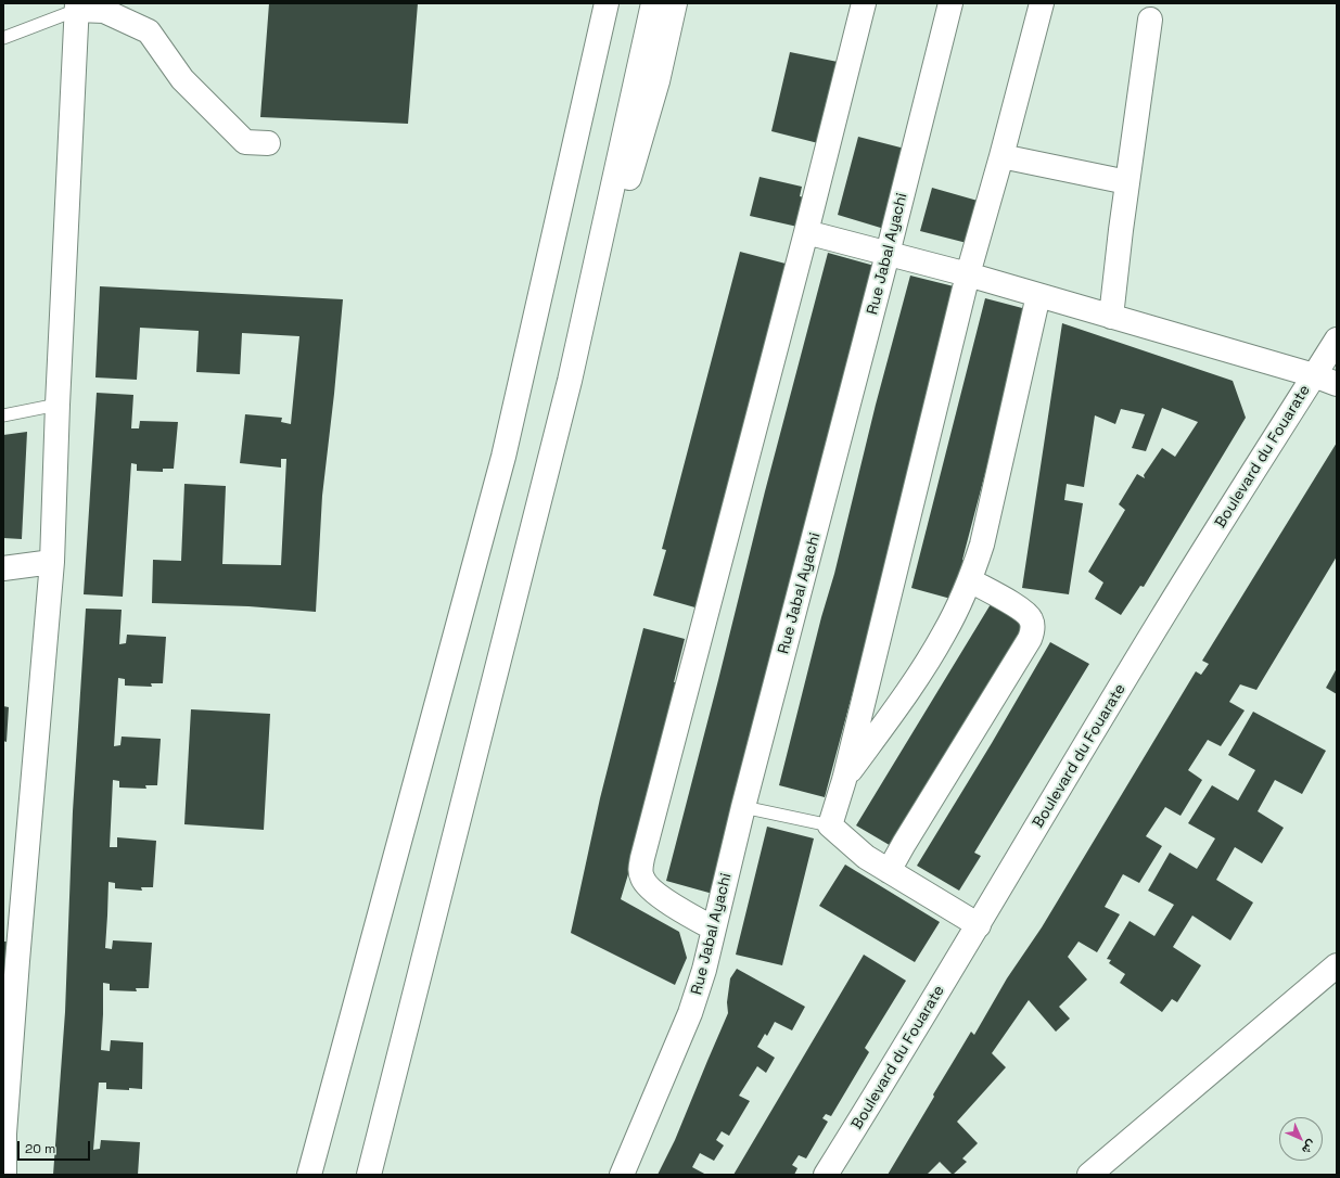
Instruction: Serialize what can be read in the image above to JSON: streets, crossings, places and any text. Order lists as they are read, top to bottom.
{
  "streets": {
    "main road": ["Rue Jabal Ayachi", "Boulevard du Fouarate"]
  },
  "scale_bar": "20 m",
  "north": "bottom right"
}
